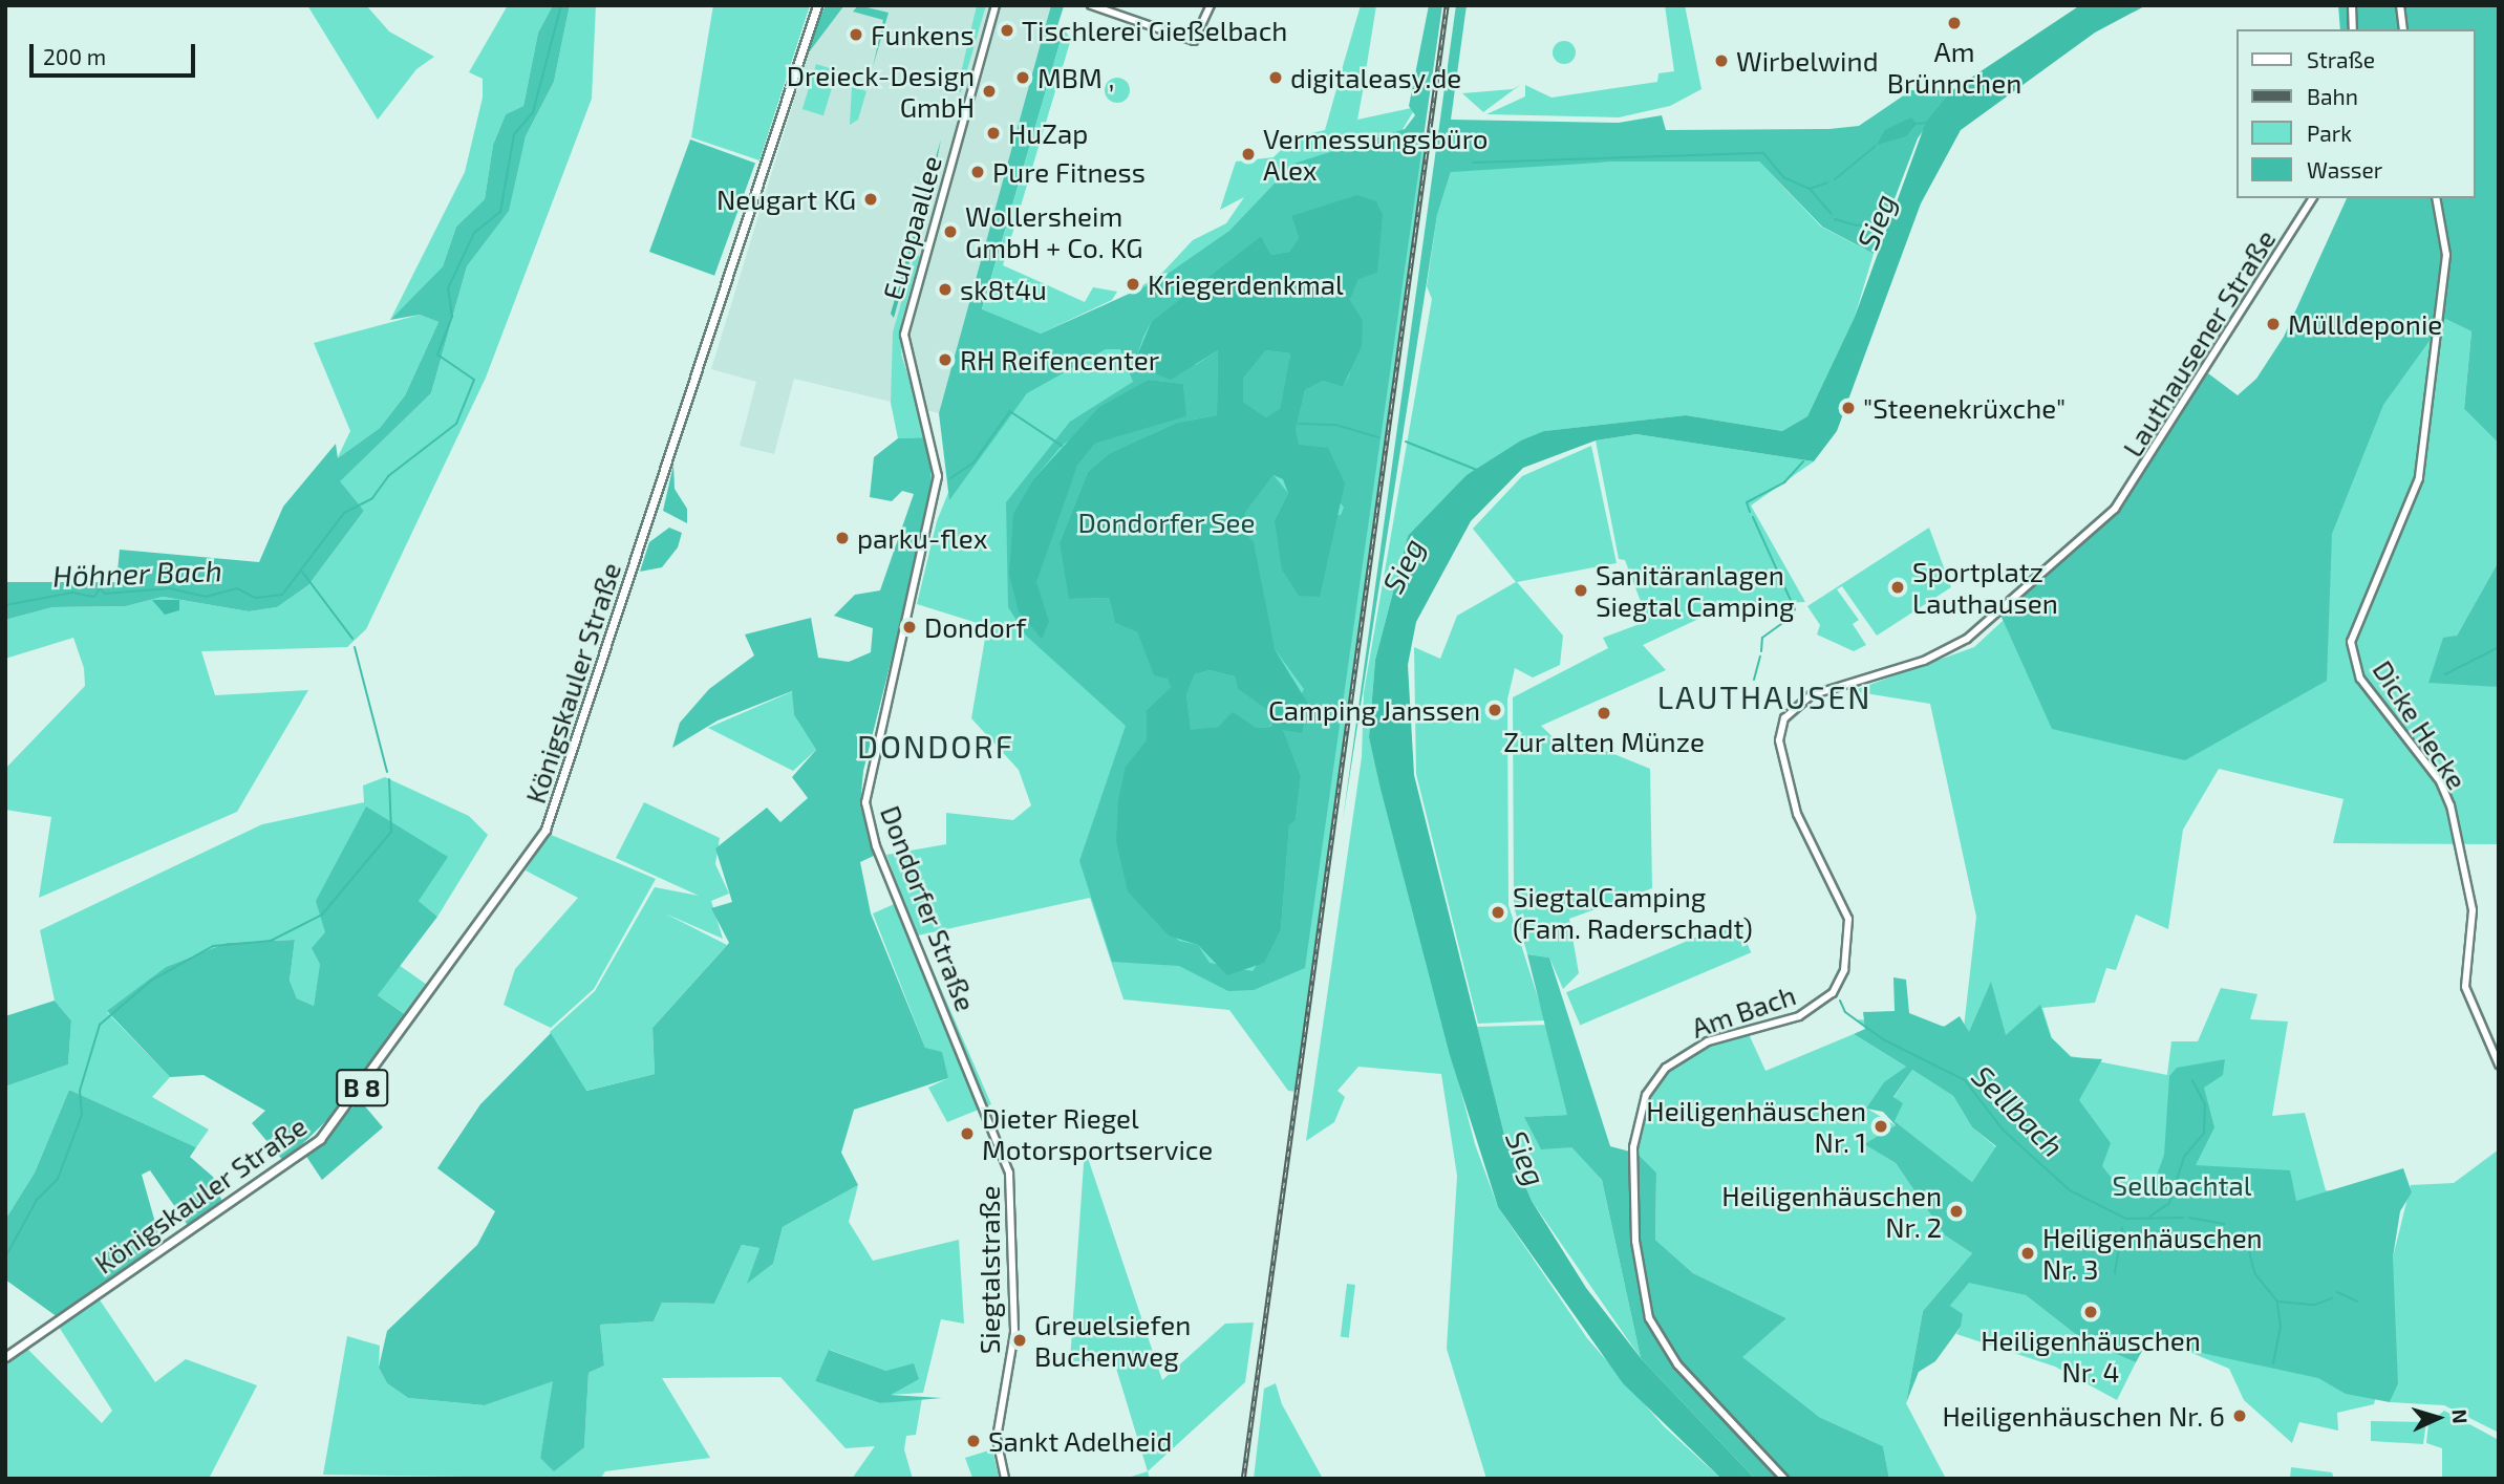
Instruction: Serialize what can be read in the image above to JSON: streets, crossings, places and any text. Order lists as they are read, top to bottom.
{
  "streets": {
    "main road": ["Königskauler Straße", "B 8"],
    "street": [
      "Europaallee",
      "Lauthausener Straße",
      "Dicke Hecke",
      "Dondorfer Straße",
      "Am Bach",
      "Siegtalstraße"
    ]
  },
  "crossings": [
    ["Europaallee", "Dondorfer Straße"],
    ["Lauthausener Straße", "Am Bach"],
    ["Dondorfer Straße", "Siegtalstraße"]
  ],
  "districts": ["LAUTHAUSEN", "DONDORF"],
  "water": ["Sieg", "Höhner Bach", "Sellbach"],
  "parks": ["Dondorfer See", "Sellbachtal"],
  "places": [
    "Am Brünnchen",
    "Tischlerei Gießelbach",
    "Funkens",
    "Wirbelwind",
    "MBM ,",
    "digitaleasy.de",
    "Dreieck-Design GmbH",
    "HuZap",
    "Vermessungsbüro Alex",
    "Pure Fitness",
    "Neugart KG",
    "Wollersheim GmbH + Co. KG",
    "Kriegerdenkmal",
    "sk8t4u",
    "Mülldeponie",
    "RH Reifencenter",
    "\"Steenekrüxche\"",
    "parku-flex",
    "Sportplatz Lauthausen",
    "Sanitäranlagen Siegtal Camping",
    "Dondorf",
    "Camping Janssen",
    "Zur alten Münze",
    "SiegtalCamping (Fam. Raderschadt)",
    "Heiligenhäuschen Nr. 1",
    "Dieter Riegel Motorsportservice",
    "Heiligenhäuschen Nr. 2",
    "Heiligenhäuschen Nr. 3",
    "Heiligenhäuschen Nr. 4",
    "Greuelsiefen Buchenweg",
    "Heiligenhäuschen Nr. 6",
    "Sankt Adelheid"
  ],
  "legend": [
    "Straße",
    "Bahn",
    "Park",
    "Wasser"
  ],
  "scale_bar": "200 m",
  "north": "right"
}
